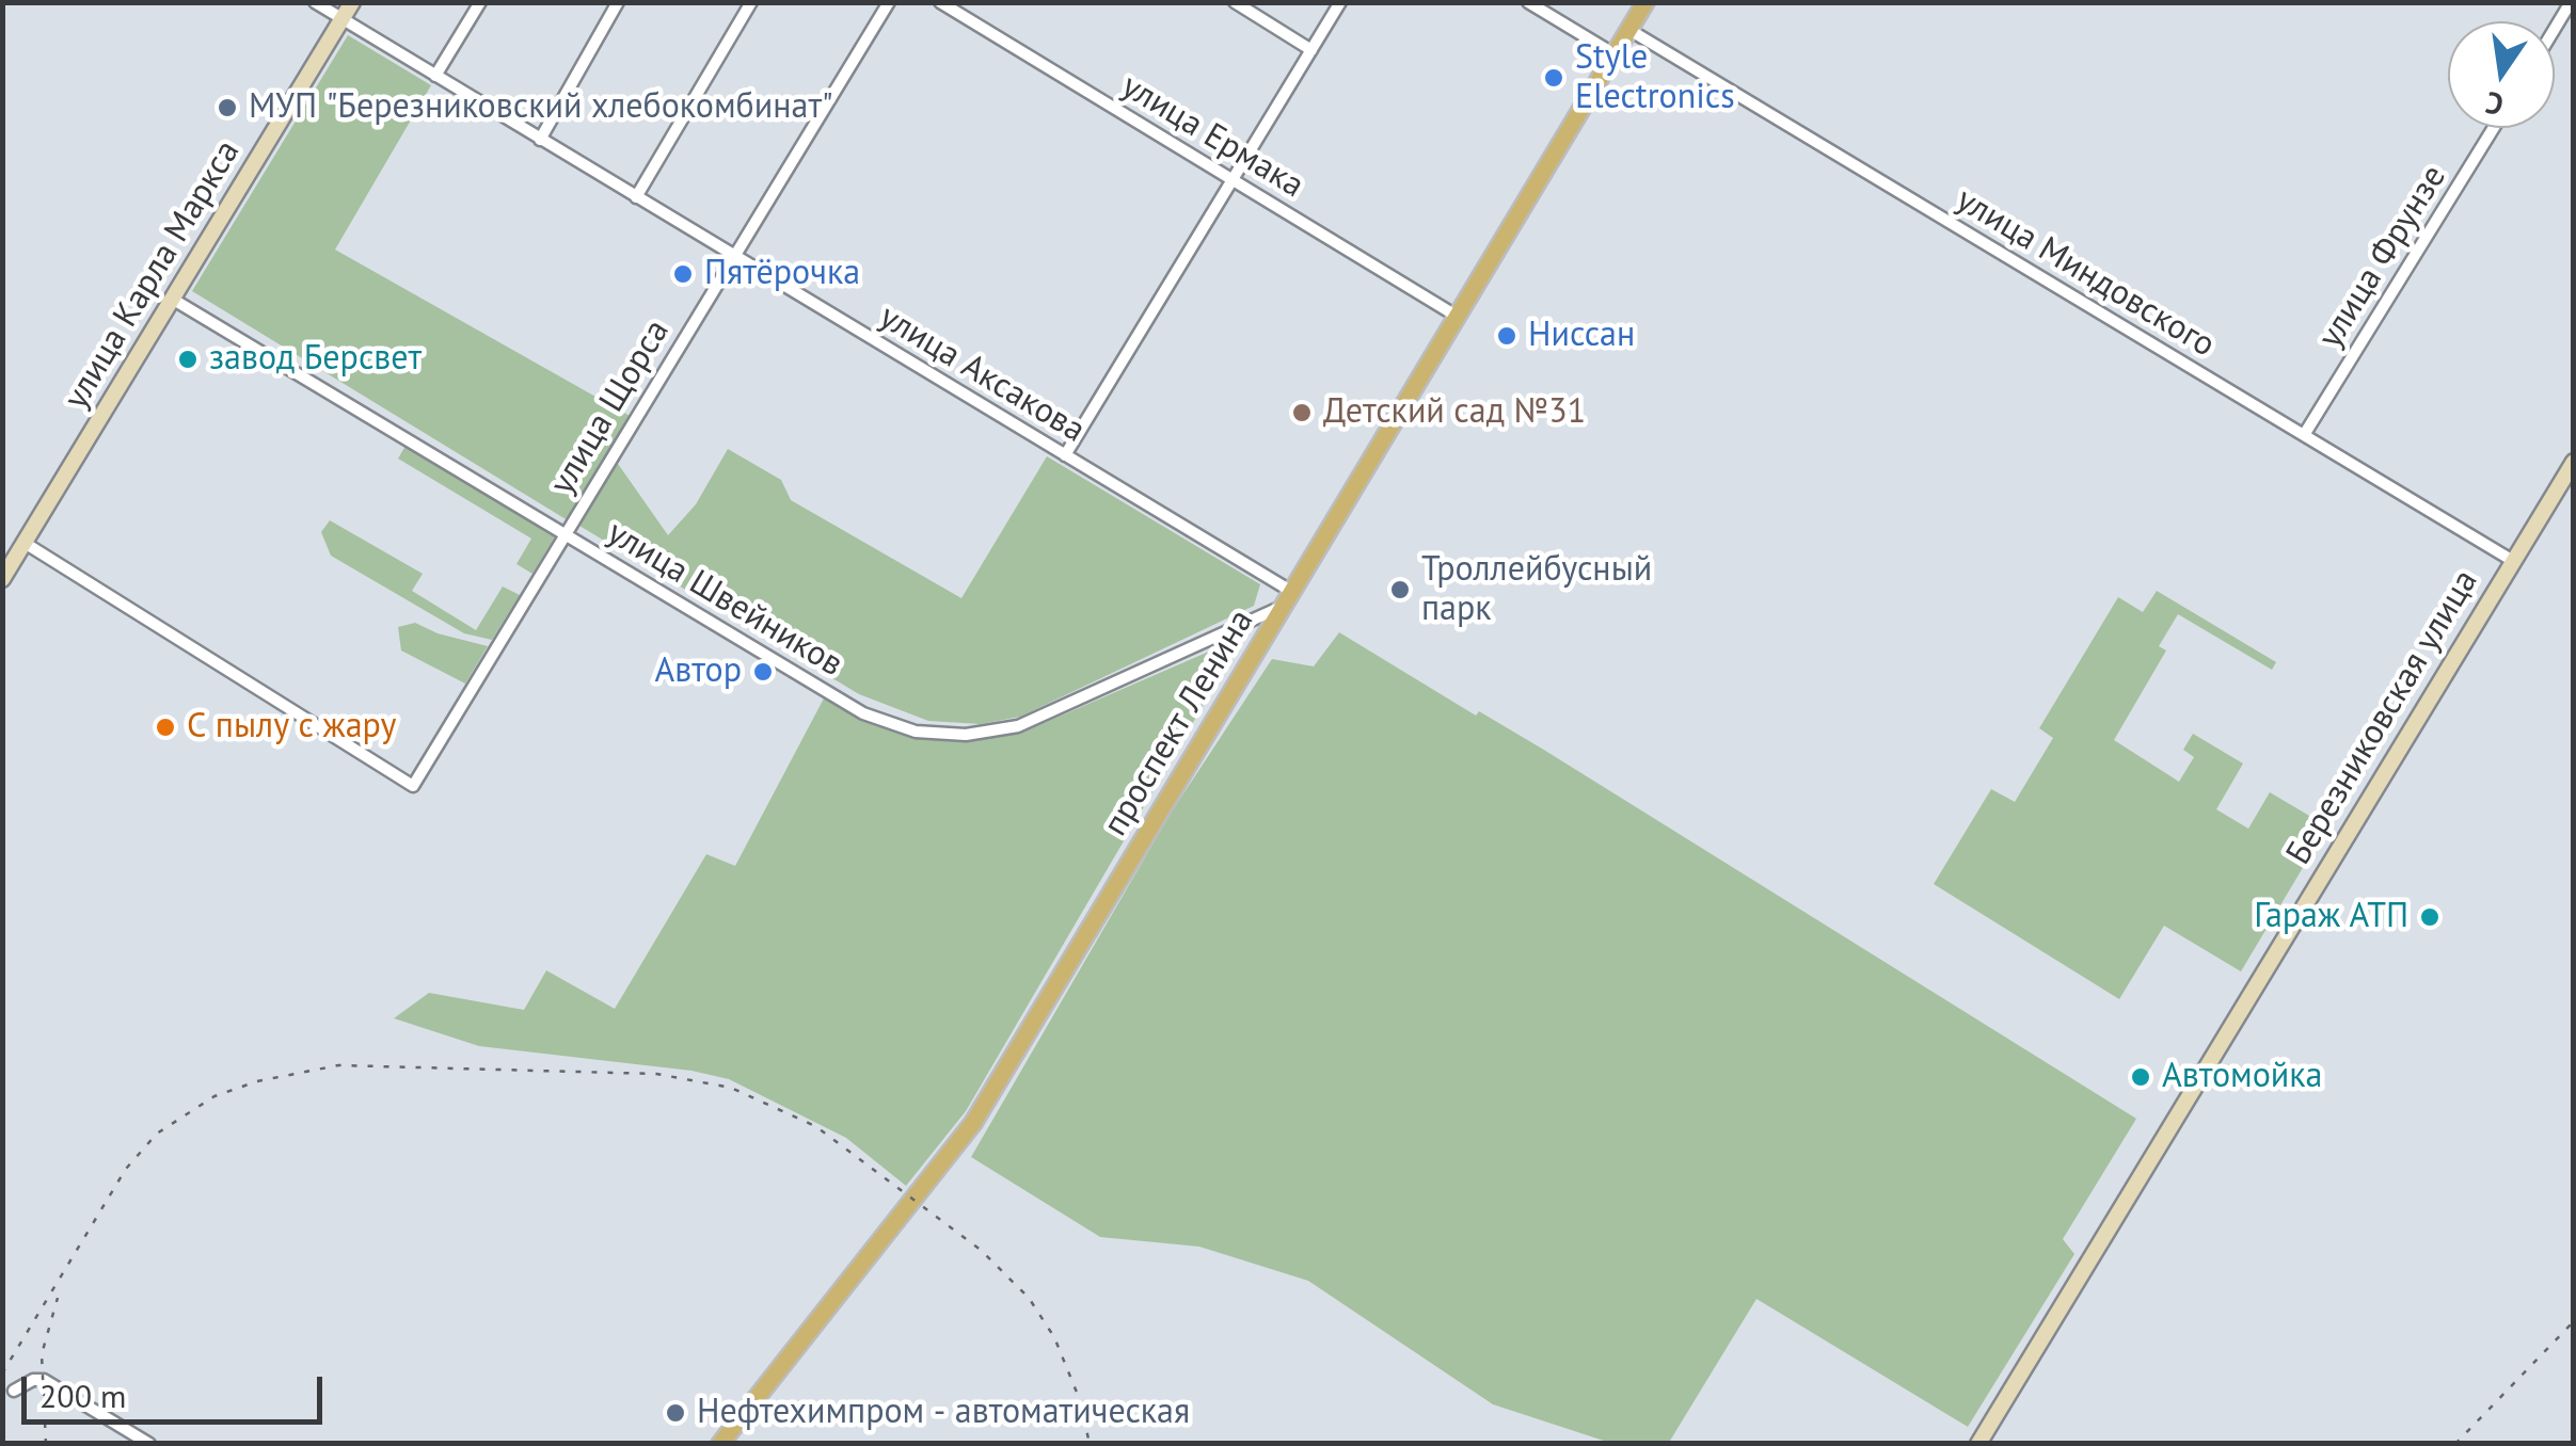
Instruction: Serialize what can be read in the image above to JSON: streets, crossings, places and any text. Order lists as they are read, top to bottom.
{
  "streets": {
    "main road": ["проспект Ленина"],
    "street": [
      "улица Ермака",
      "улица Фрунзе",
      "улица Миндовского",
      "улица Карла Маркса",
      "улица Аксакова",
      "улица Щорса",
      "улица Швейников",
      "Березниковская улица"
    ]
  },
  "crossings": [
    ["улица Ермака", "проспект Ленина"],
    ["улица Фрунзе", "улица Миндовского"],
    ["улица Миндовского", "Березниковская улица"],
    ["улица Миндовского", "проспект Ленина"],
    ["улица Карла Маркса", "улица Аксакова"],
    ["улица Карла Маркса", "улица Щорса"],
    ["улица Карла Маркса", "улица Швейников"],
    ["улица Аксакова", "улица Щорса"],
    ["улица Аксакова", "улица Швейников"],
    ["улица Аксакова", "проспект Ленина"],
    ["улица Щорса", "улица Швейников"],
    ["улица Швейников", "проспект Ленина"]
  ],
  "places": [
    "Style Electronics",
    "МУП \"Березниковский хлебокомбинат\"",
    "Пятёрочка",
    "Ниссан",
    "завод Берсвет",
    "Детский сад №31",
    "Троллейбусный парк",
    "Автор",
    "С пылу с жару",
    "Гараж АТП",
    "Автомойка",
    "Нефтехимпром - автоматическая"
  ],
  "scale_bar": "200 m",
  "north": "bottom"
}
